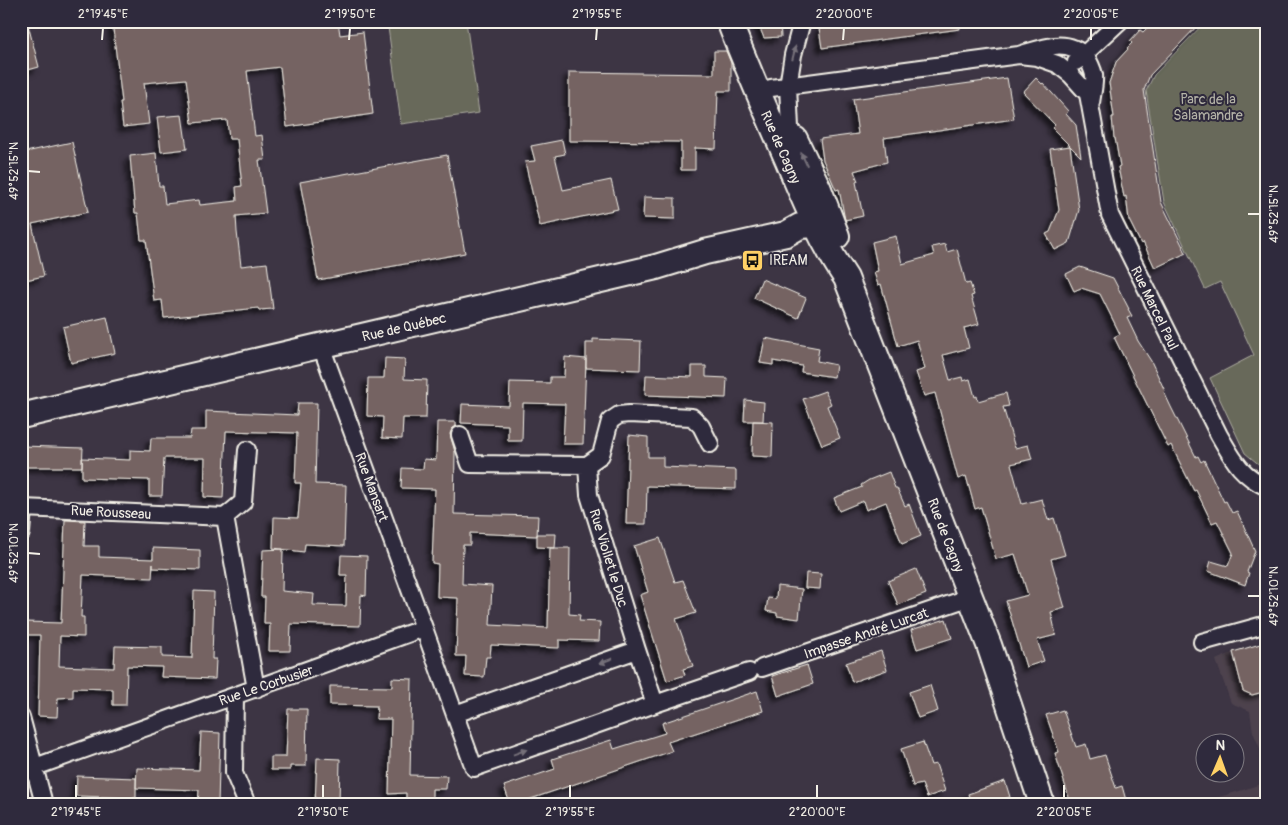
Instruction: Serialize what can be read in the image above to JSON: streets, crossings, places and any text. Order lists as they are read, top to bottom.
{
  "streets": {
    "main road": ["Rue de Cagny", "Rue de Québec"],
    "street": [
      "Rue Marcel Paul",
      "Rue Mansart",
      "Rue Rousseau",
      "Rue Viollet le Duc",
      "Impasse André Lurcat",
      "Rue Le Corbusier"
    ]
  },
  "crossings": [
    ["Rue de Cagny", "Rue Marcel Paul"],
    ["Rue de Cagny", "Rue de Québec"],
    ["Rue de Cagny", "Impasse André Lurcat"],
    ["Rue de Québec", "Rue Mansart"],
    ["Rue Mansart", "Rue Le Corbusier"]
  ],
  "parks": ["Parc de la Salamandre"],
  "places": {
    "bus stop": ["IREAM"]
  },
  "north": "top",
  "coordinates": [
    "2°19'45\"E",
    "2°19'50\"E",
    "2°19'55\"E",
    "2°20'00\"E",
    "2°20'05\"E",
    "49°52'15\"N",
    "49°52'10\"N"
  ]
}
